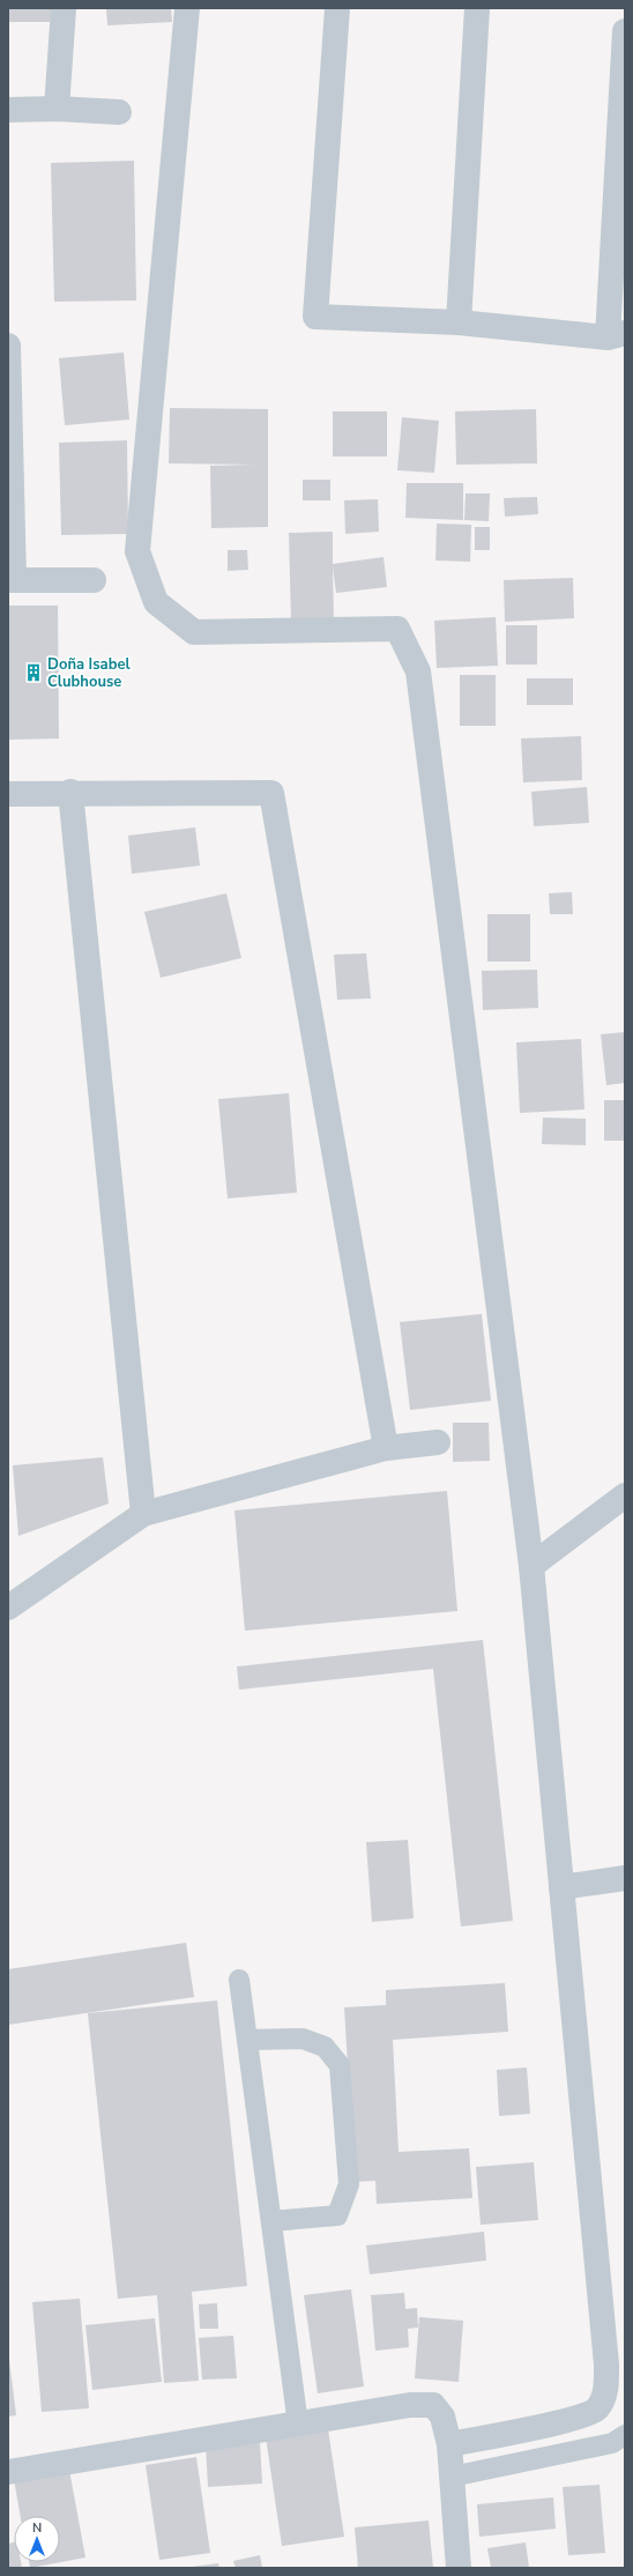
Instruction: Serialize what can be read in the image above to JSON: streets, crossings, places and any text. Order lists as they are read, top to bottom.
{
  "places": {
    "building": ["Doña Isabel Clubhouse"]
  },
  "north": "top"
}
